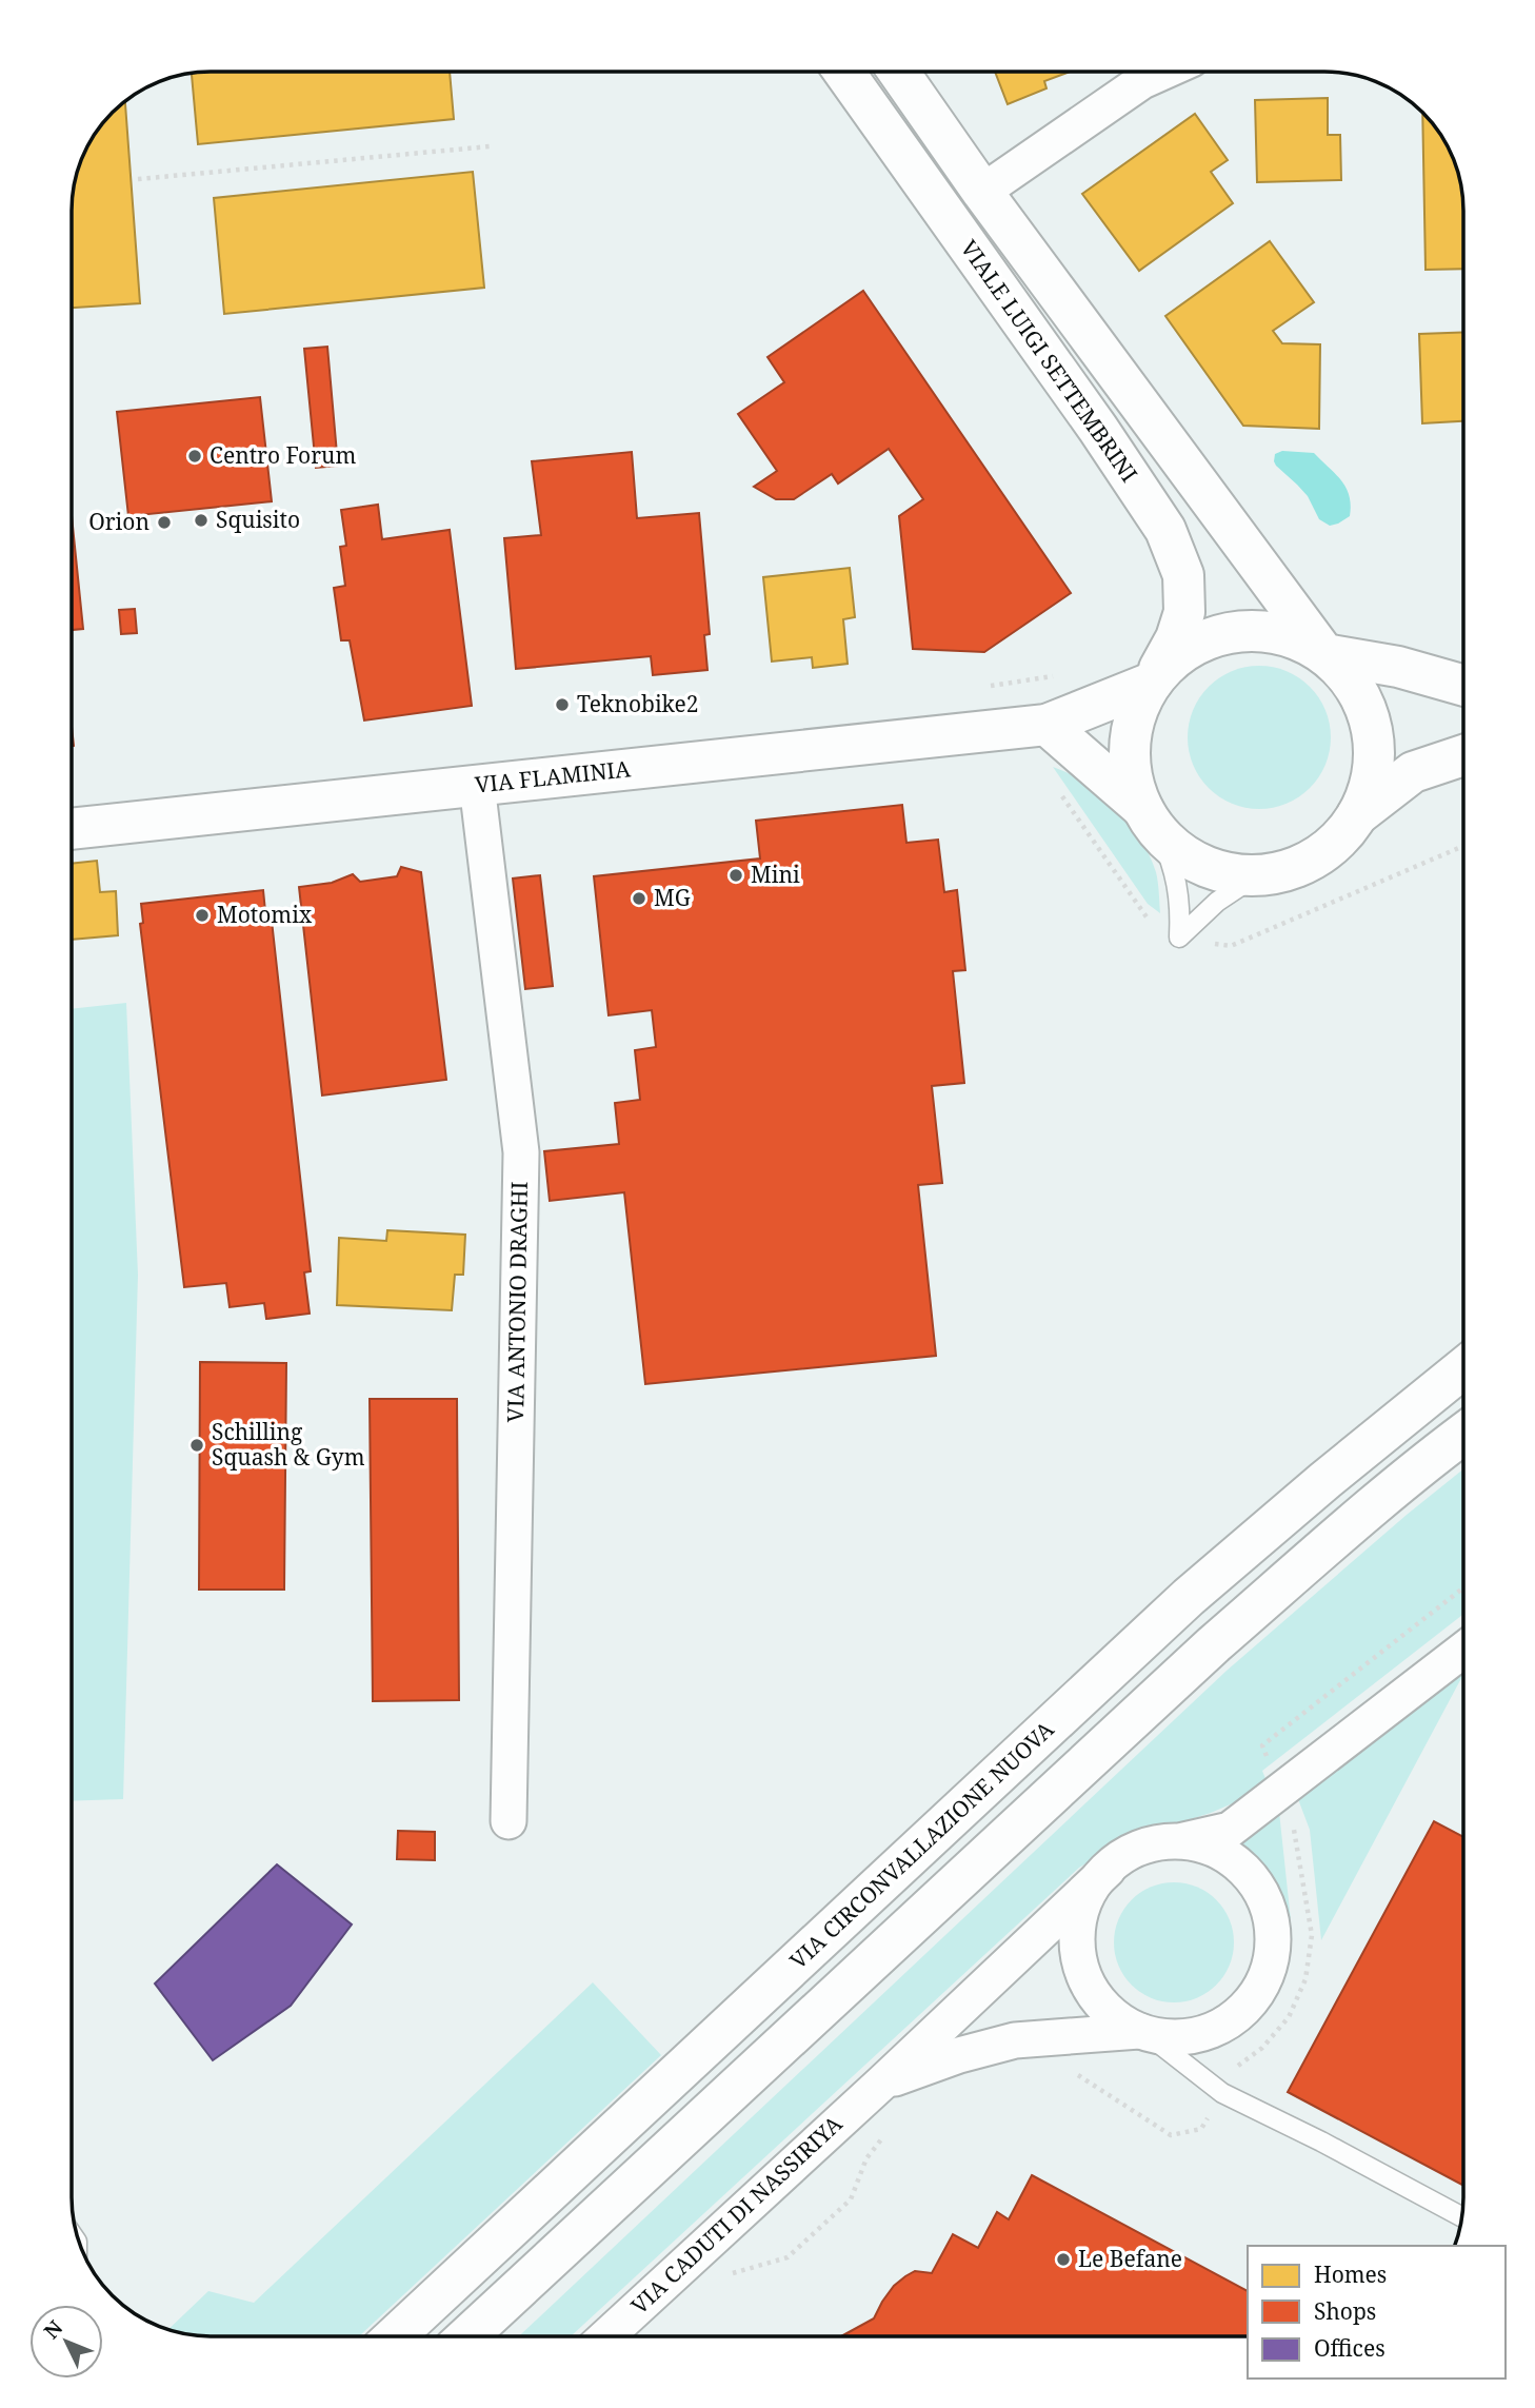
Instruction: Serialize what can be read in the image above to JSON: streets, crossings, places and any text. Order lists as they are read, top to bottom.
{
  "streets": {
    "main road": ["VIALE LUIGI SETTEMBRINI", "VIA FLAMINIA", "VIA CIRCONVALLAZIONE NUOVA"],
    "street": ["VIA ANTONIO DRAGHI", "VIA CADUTI DI NASSIRIYA"]
  },
  "crossings": [
    ["VIALE LUIGI SETTEMBRINI", "VIA FLAMINIA"],
    ["VIA FLAMINIA", "VIA ANTONIO DRAGHI"]
  ],
  "places": [
    "Centro Forum",
    "Squisito",
    "Orion",
    "Teknobike2",
    "Mini",
    "MG",
    "Motomix",
    "Schilling Squash & Gym",
    "Le Befane"
  ],
  "legend": ["Homes", "Shops", "Offices"],
  "north": "top left"
}
